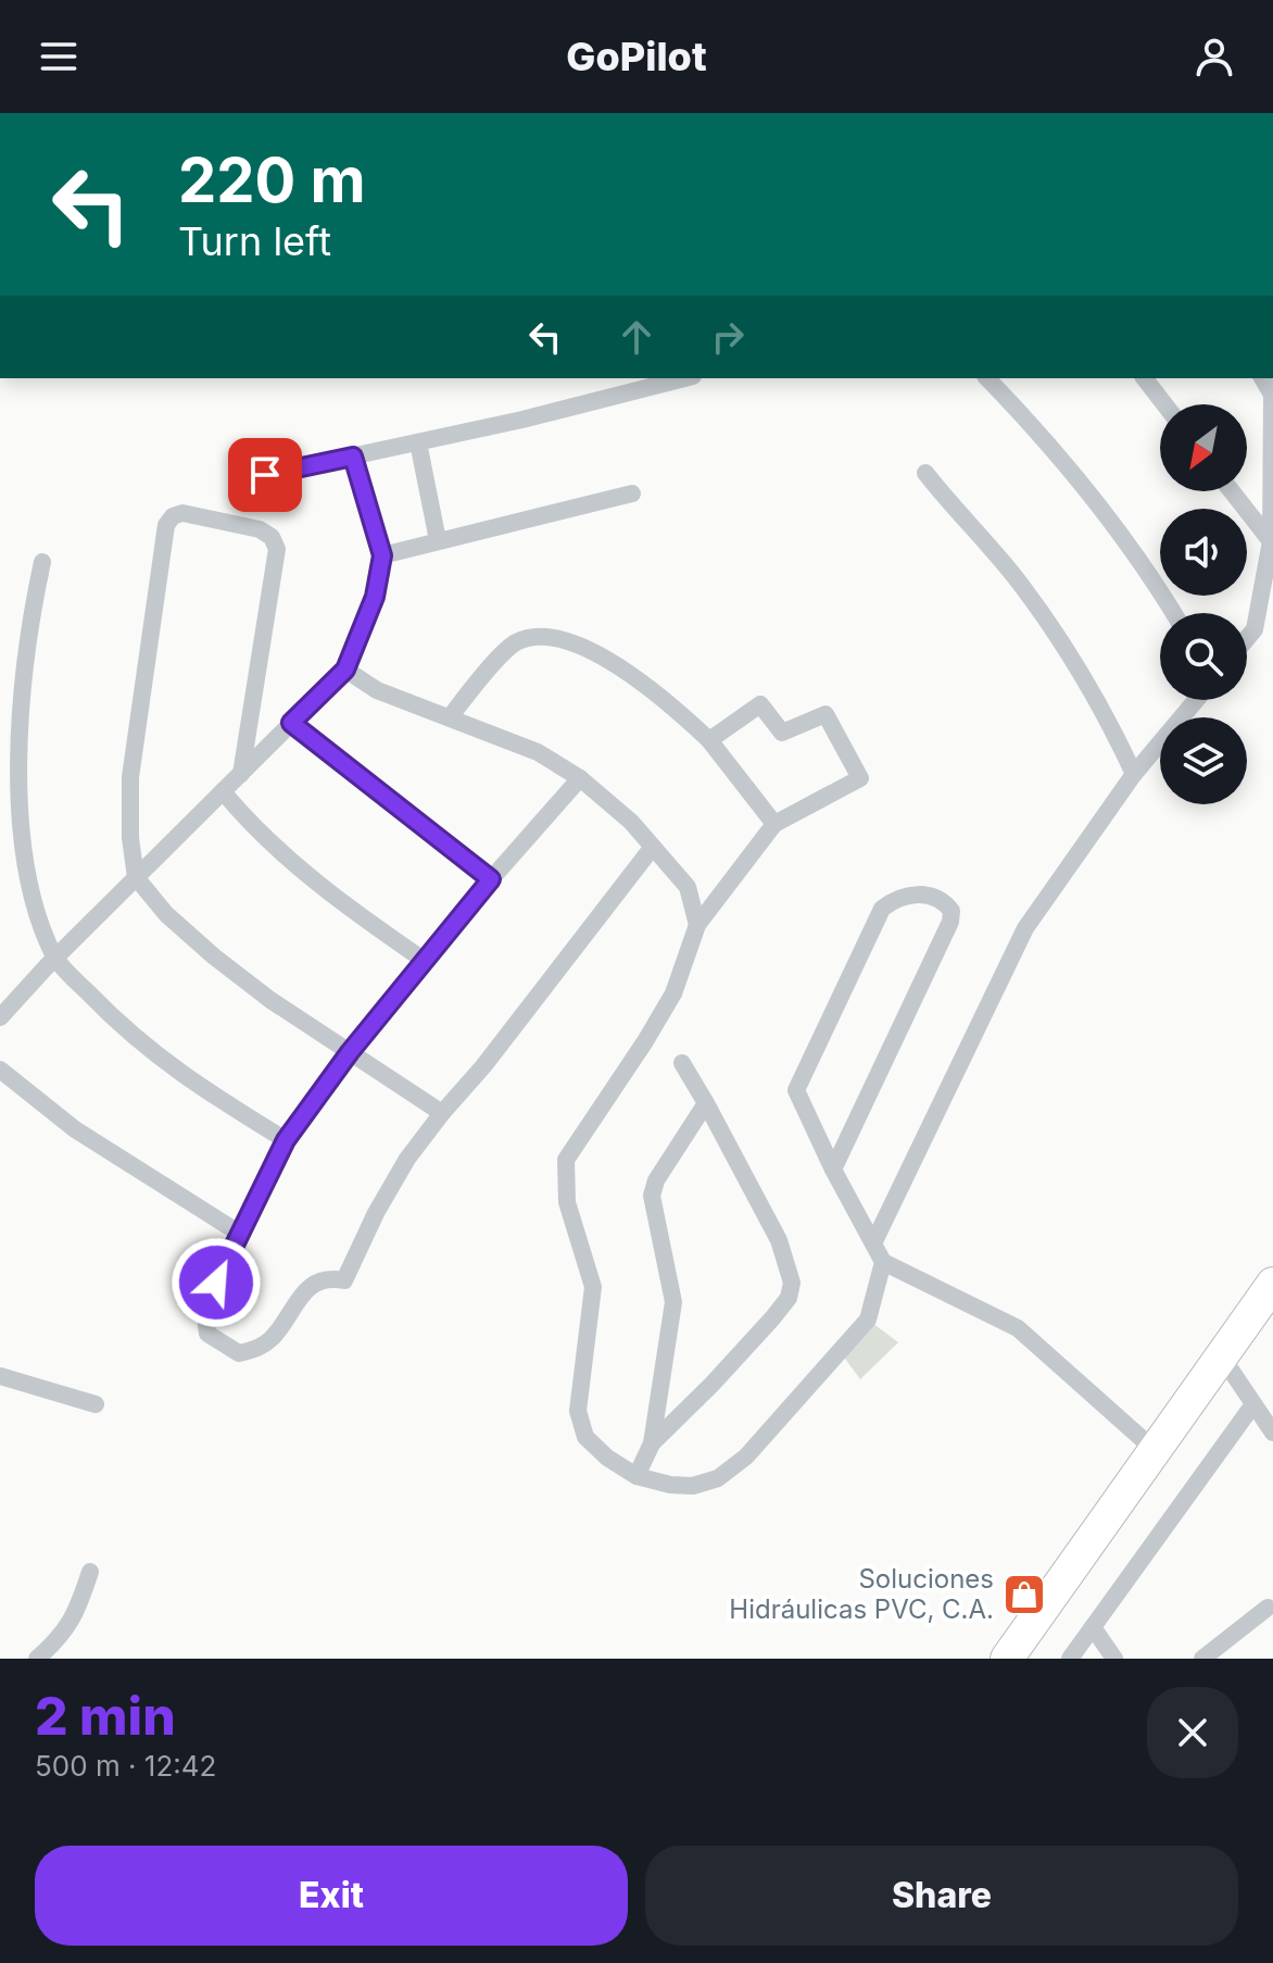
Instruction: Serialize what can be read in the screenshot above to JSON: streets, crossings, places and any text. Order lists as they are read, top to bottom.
{
  "places": {
    "shop": ["Soluciones Hidráulicas PVC, C.A."]
  },
  "north": "bottom left",
  "page": {
    "header": "GoPilot",
    "turn": ["220 m", "Turn left"],
    "heading": ["2 min", "500 m · 12:42"],
    "buttons": ["Exit", "Share"]
  }
}
